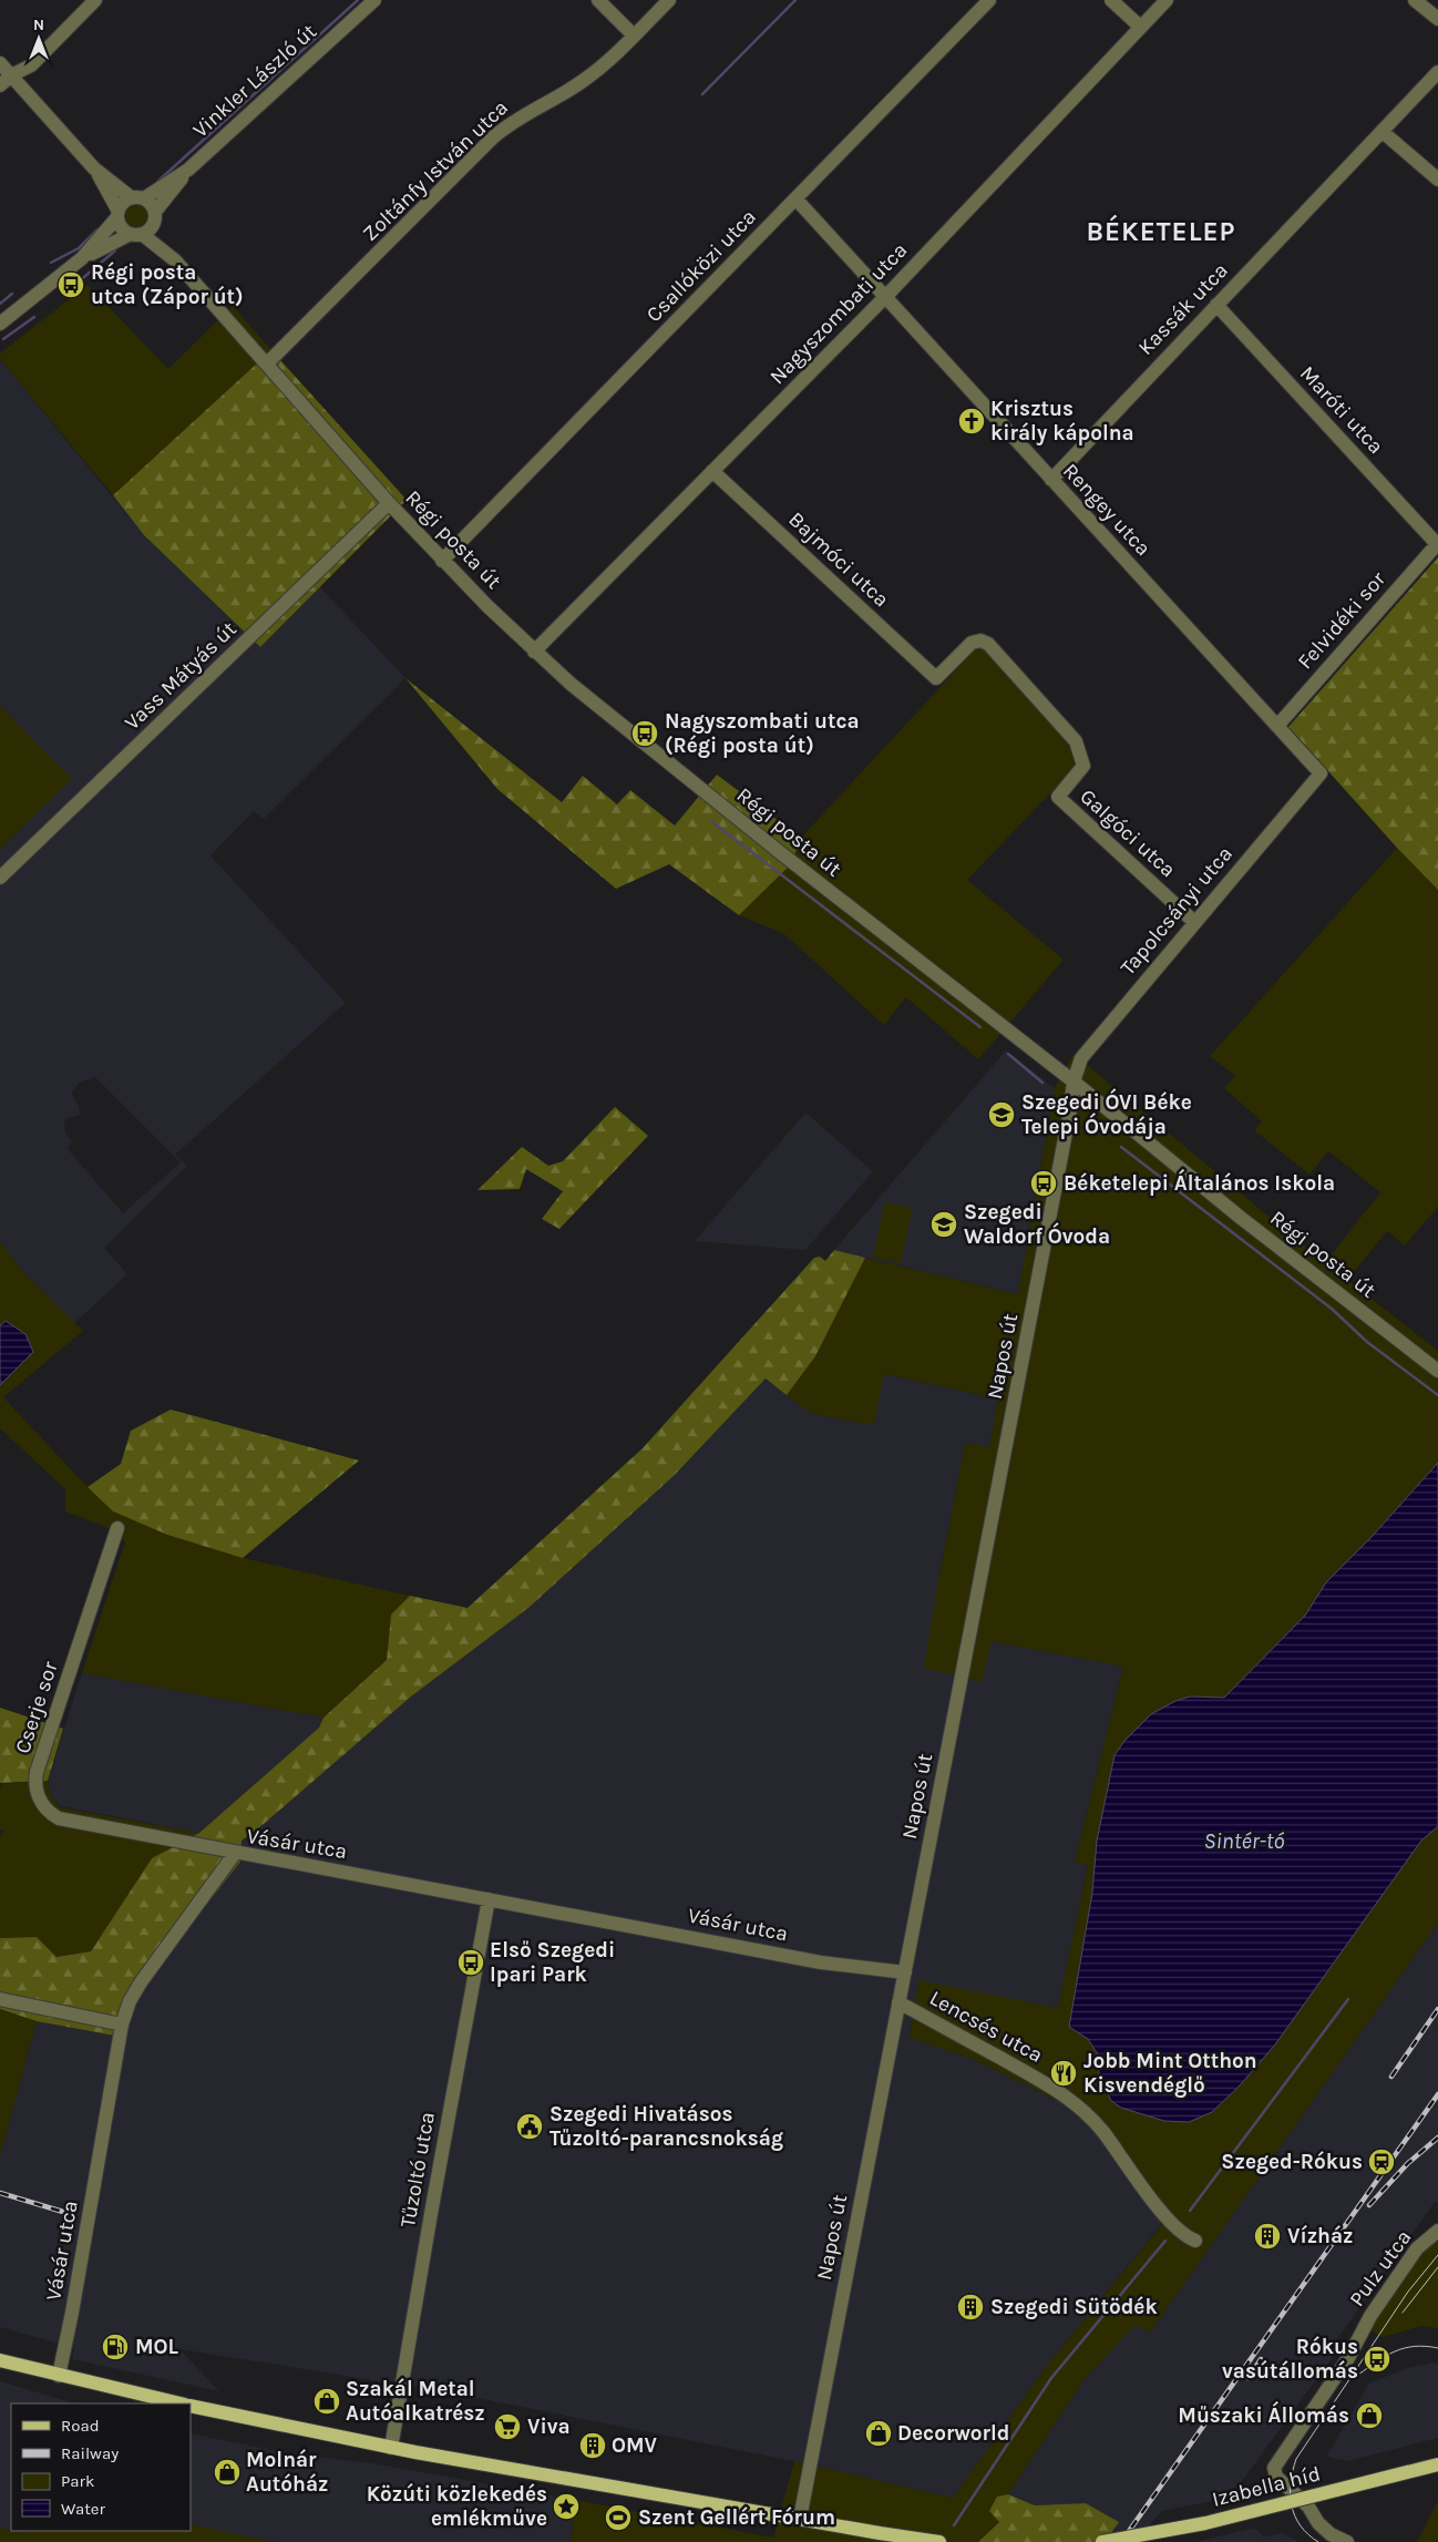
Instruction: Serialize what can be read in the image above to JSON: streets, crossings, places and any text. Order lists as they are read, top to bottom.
{
  "streets": {
    "main road": ["Izabella híd"],
    "street": [
      "Vinkler László út",
      "Zoltánfy István utca",
      "Csallóközi utca",
      "Kassák utca",
      "Nagyszombati utca",
      "Maróti utca",
      "Rengey utca",
      "Régi posta út",
      "Bajmóci utca",
      "Felvidéki sor",
      "Vass Mátyás út",
      "Galgóci utca",
      "Tapolcsányi utca",
      "Napos út",
      "Cserje sor",
      "Vásár utca",
      "Lencsés utca",
      "Tűzoltó utca",
      "Pulz utca"
    ]
  },
  "crossings": [
    ["Vinkler László út", "Régi posta út"],
    ["Zoltánfy István utca", "Régi posta út"],
    ["Csallóközi utca", "Rengey utca"],
    ["Csallóközi utca", "Régi posta út"],
    ["Kassák utca", "Maróti utca"],
    ["Kassák utca", "Rengey utca"],
    ["Nagyszombati utca", "Rengey utca"],
    ["Nagyszombati utca", "Régi posta út"],
    ["Nagyszombati utca", "Bajmóci utca"],
    ["Maróti utca", "Felvidéki sor"],
    ["Rengey utca", "Felvidéki sor"],
    ["Rengey utca", "Tapolcsányi utca"],
    ["Régi posta út", "Vass Mátyás út"],
    ["Régi posta út", "Tapolcsányi utca"],
    ["Régi posta út", "Napos út"],
    ["Bajmóci utca", "Galgóci utca"],
    ["Galgóci utca", "Tapolcsányi utca"],
    ["Tapolcsányi utca", "Napos út"],
    ["Napos út", "Vásár utca"],
    ["Napos út", "Lencsés utca"],
    ["Cserje sor", "Vásár utca"],
    ["Vásár utca", "Tűzoltó utca"]
  ],
  "districts": ["BÉKETELEP"],
  "water": ["Sintér-tó"],
  "places": {
    "bus stop": [
      "Régi posta utca (Zápor út)",
      "Nagyszombati utca (Régi posta út)",
      "Béketelepi Általános Iskola",
      "Első Szegedi Ipari Park",
      "Rókus vasútállomás"
    ],
    "church": ["Krisztus király kápolna"],
    "school or university": ["Szegedi ÓVI Béke Telepi Óvodája", "Szegedi Waldorf Óvoda"],
    "restaurant": ["Jobb Mint Otthon Kisvendéglő"],
    "public building": ["Szegedi Hivatásos Tűzoltó-parancsnokság"],
    "station": ["Szeged-Rókus"],
    "building": ["Vízház", "Szegedi Sütödék", "OMV"],
    "fuel station": ["MOL"],
    "shop": [
      "Szakál Metal Autóalkatrész",
      "Műszaki Állomás",
      "Decorworld",
      "Molnár Autóház"
    ],
    "supermarket": ["Viva"],
    "place": ["Közúti közlekedés emlékműve"],
    "sports": ["Szent Gellért Fórum"]
  },
  "legend": [
    "Road",
    "Railway",
    "Park",
    "Water"
  ],
  "north": "top"
}
